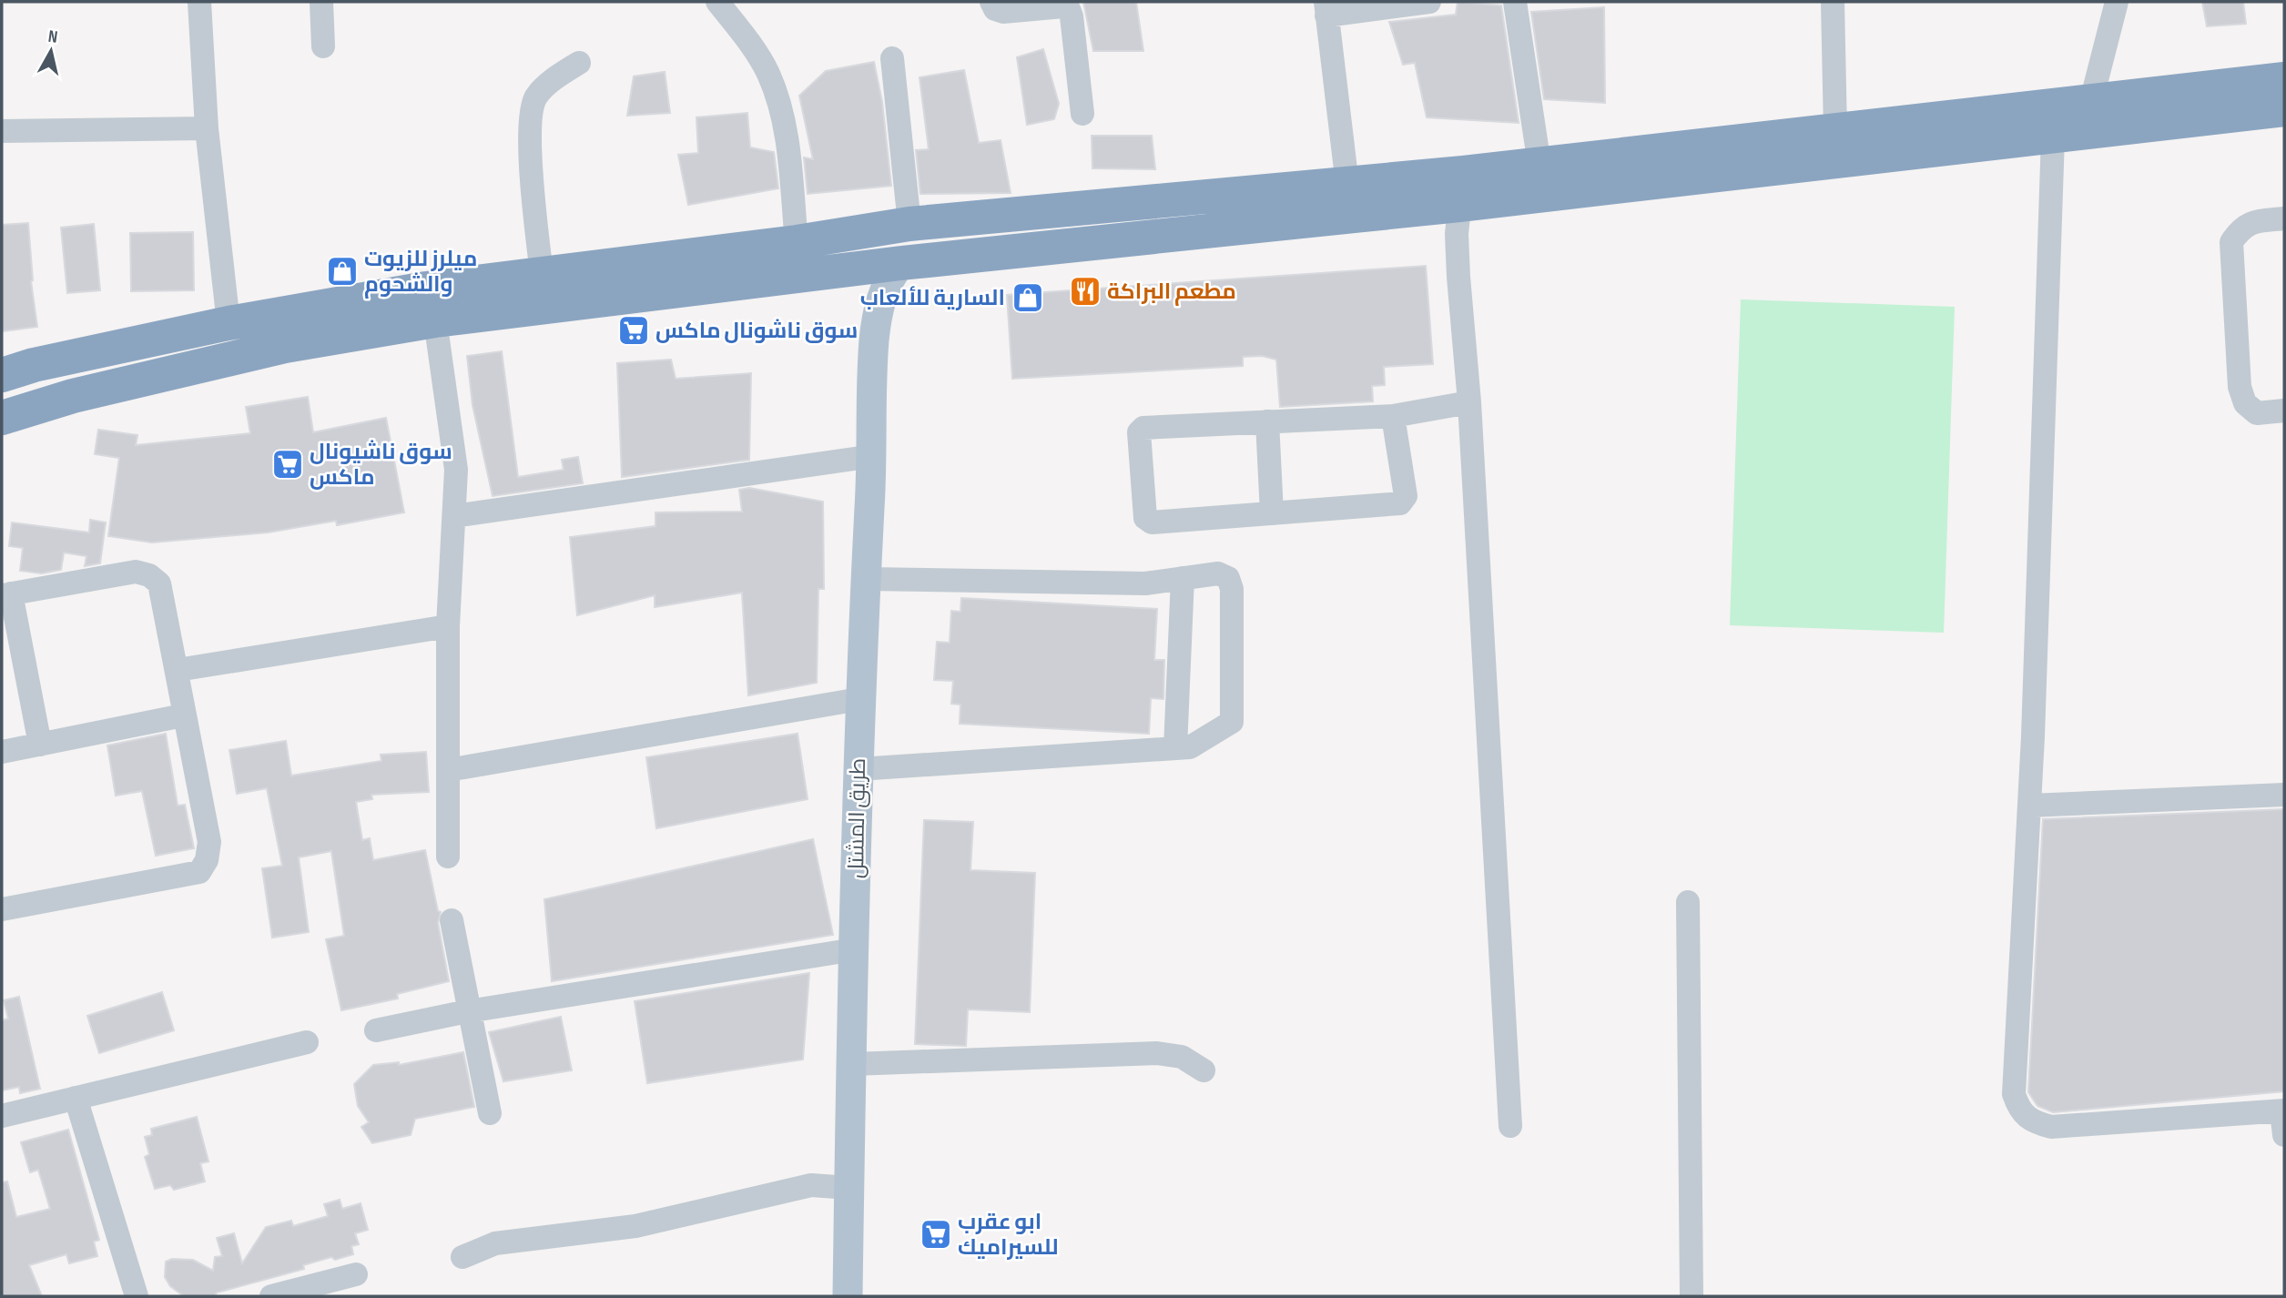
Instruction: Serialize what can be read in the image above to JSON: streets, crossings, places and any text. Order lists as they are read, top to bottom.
{
  "streets": {
    "main road": ["طريق المشتل"]
  },
  "places": {
    "shop": ["ميلرز للزيوت والشحوم", "السارية للألعاب"],
    "restaurant": ["مطعم البراكة"],
    "supermarket": ["سوق ناشونال ماكس", "سوق ناشيونال ماكس", "ابو عقرب للسيراميك"]
  },
  "north": "top"
}
